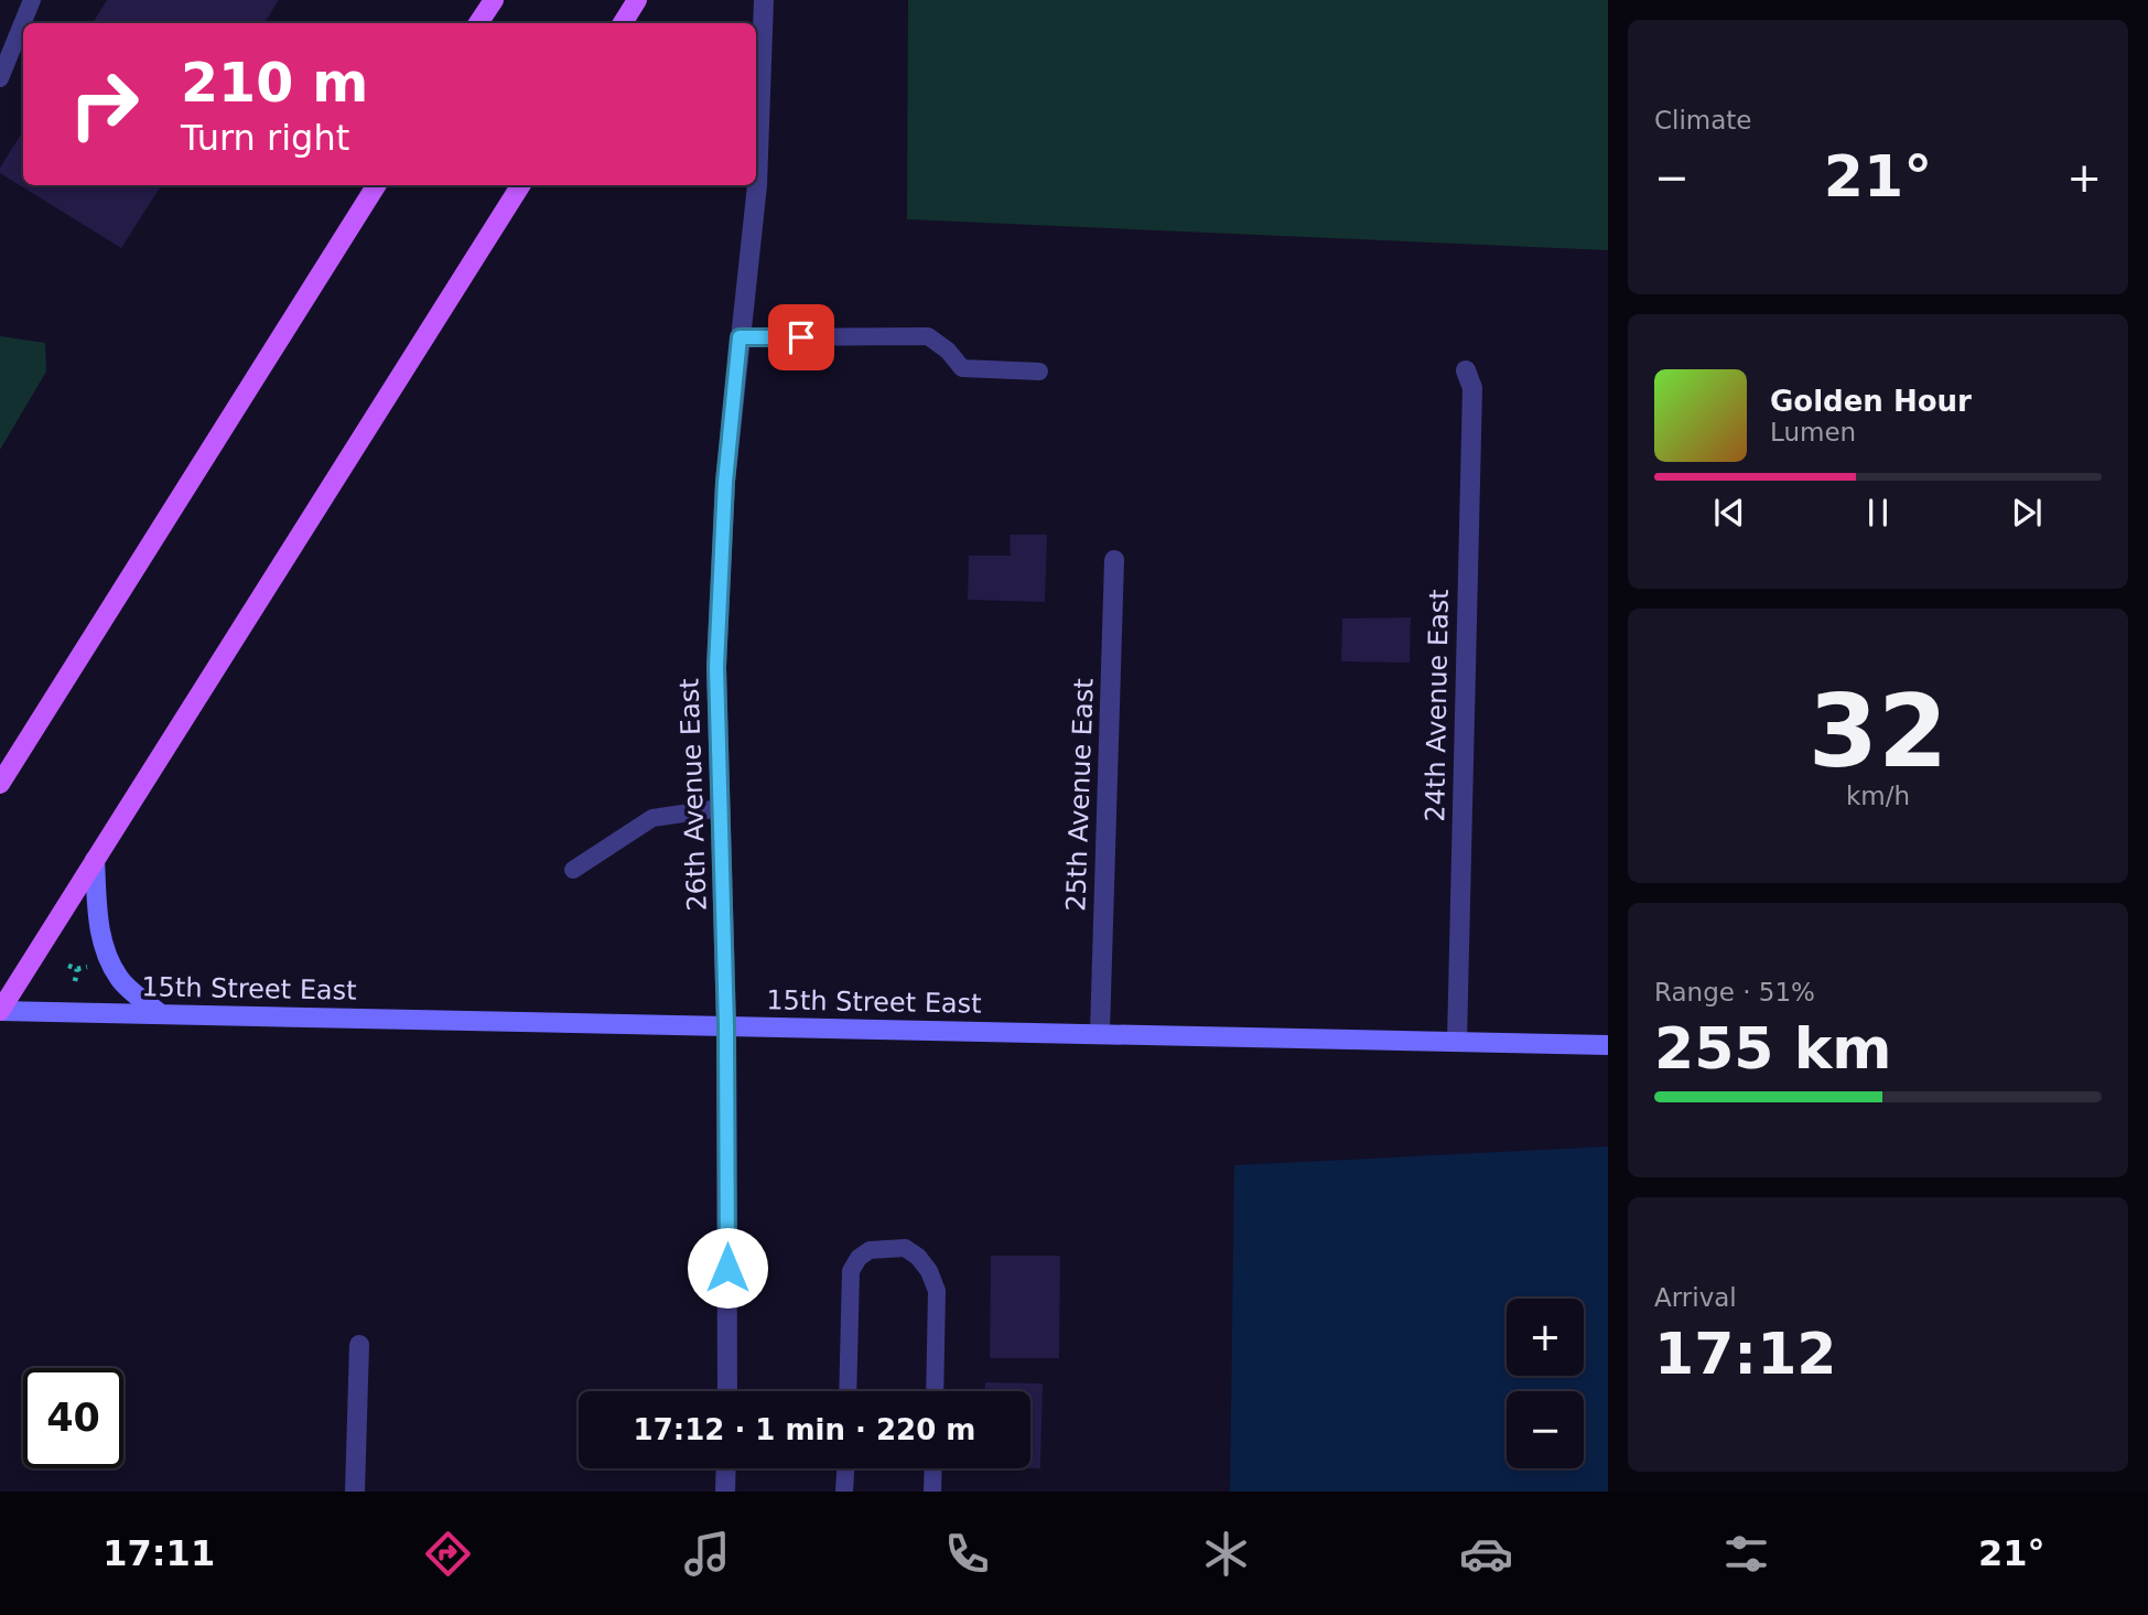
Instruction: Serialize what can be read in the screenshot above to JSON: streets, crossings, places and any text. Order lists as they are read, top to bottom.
{
  "streets": {
    "main road": ["15th Street East"],
    "street": ["24th Avenue East", "26th Avenue East", "25th Avenue East"]
  },
  "crossings": [
    ["24th Avenue East", "15th Street East"],
    ["26th Avenue East", "15th Street East"],
    ["25th Avenue East", "15th Street East"]
  ],
  "page": {
    "tile": [
      "Climate",
      ["32", "km/h"],
      ["Range · 51%", "255 km"],
      ["Arrival", "17:12"]
    ],
    "turn": ["210 m", "Turn right"],
    "heat": ["−", "21°", "+"],
    "song": ["Golden Hour", "Lumen"],
    "map_buttons": ["+", "−"],
    "limit": "40",
    "trip": "17:12 · 1 min · 220 m",
    "tabs": ["17:11", "21°"]
  }
}
